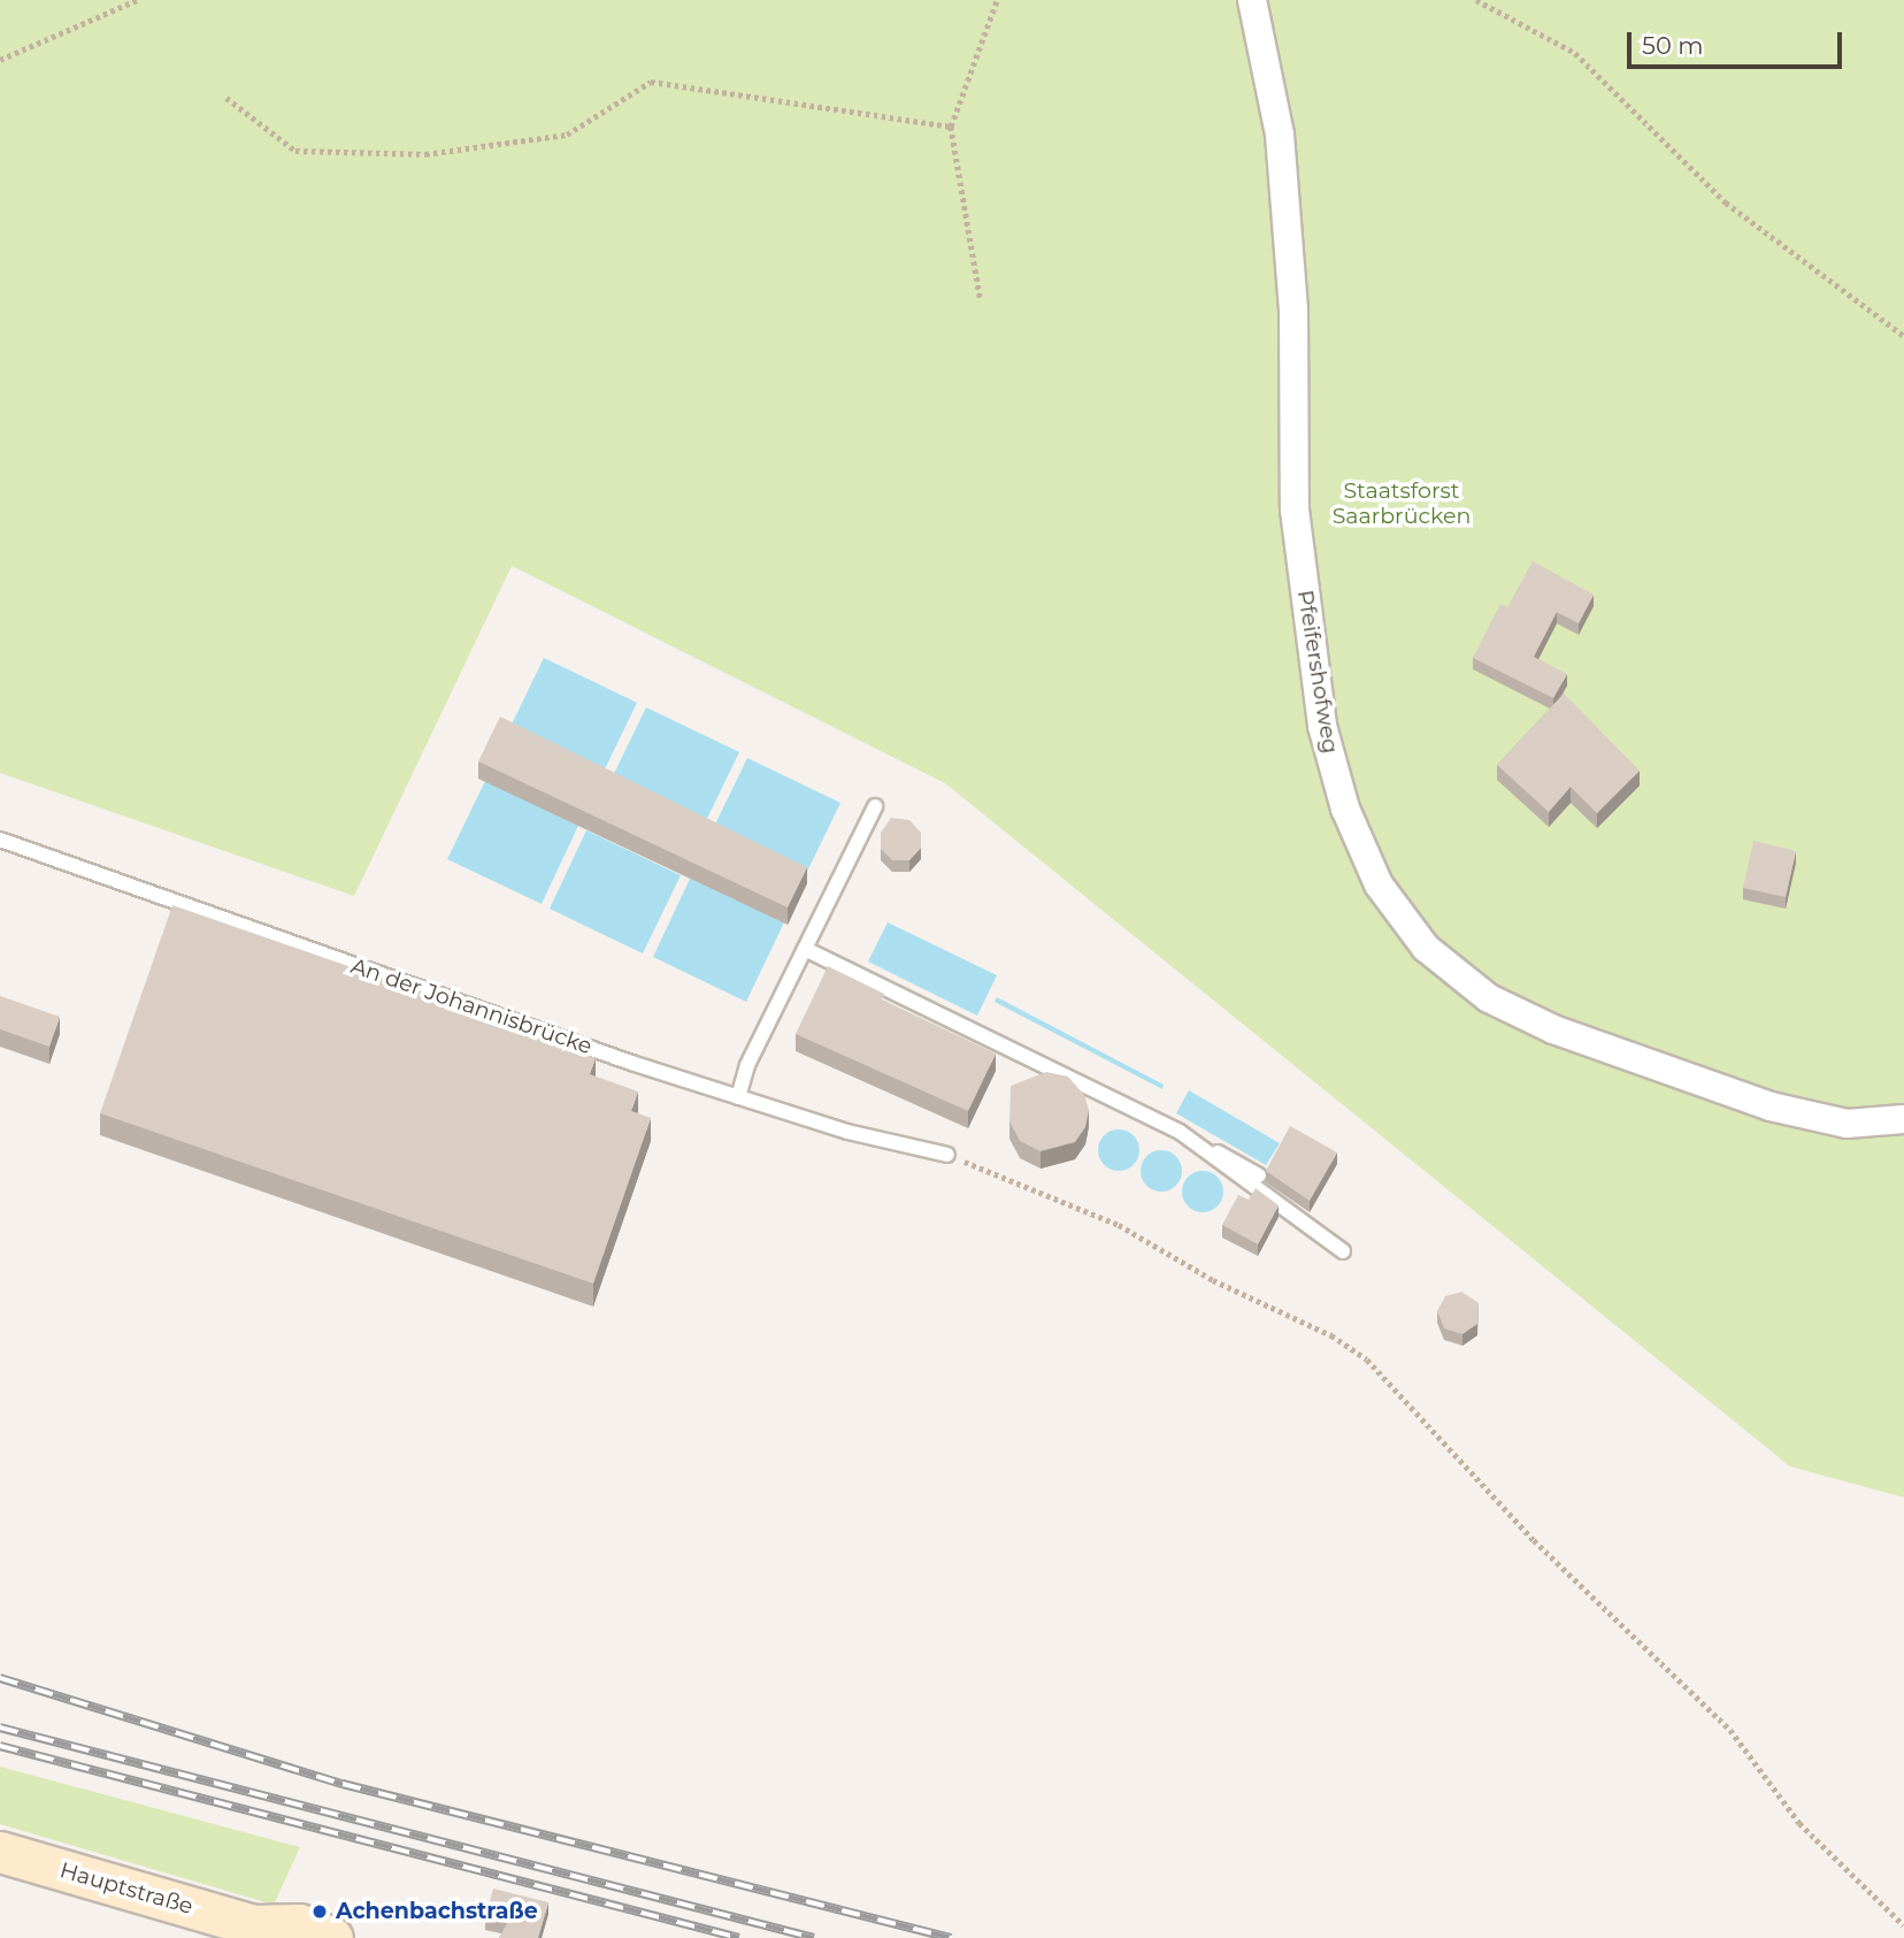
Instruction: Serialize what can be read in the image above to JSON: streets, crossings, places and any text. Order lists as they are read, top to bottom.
{
  "streets": {
    "main road": ["Hauptstraße"],
    "street": ["Pfeifershofweg"],
    "lane": ["An der Johannisbrücke"]
  },
  "parks": ["Staatsforst Saarbrücken"],
  "places": ["Achenbachstraße"],
  "scale_bar": "50 m"
}
